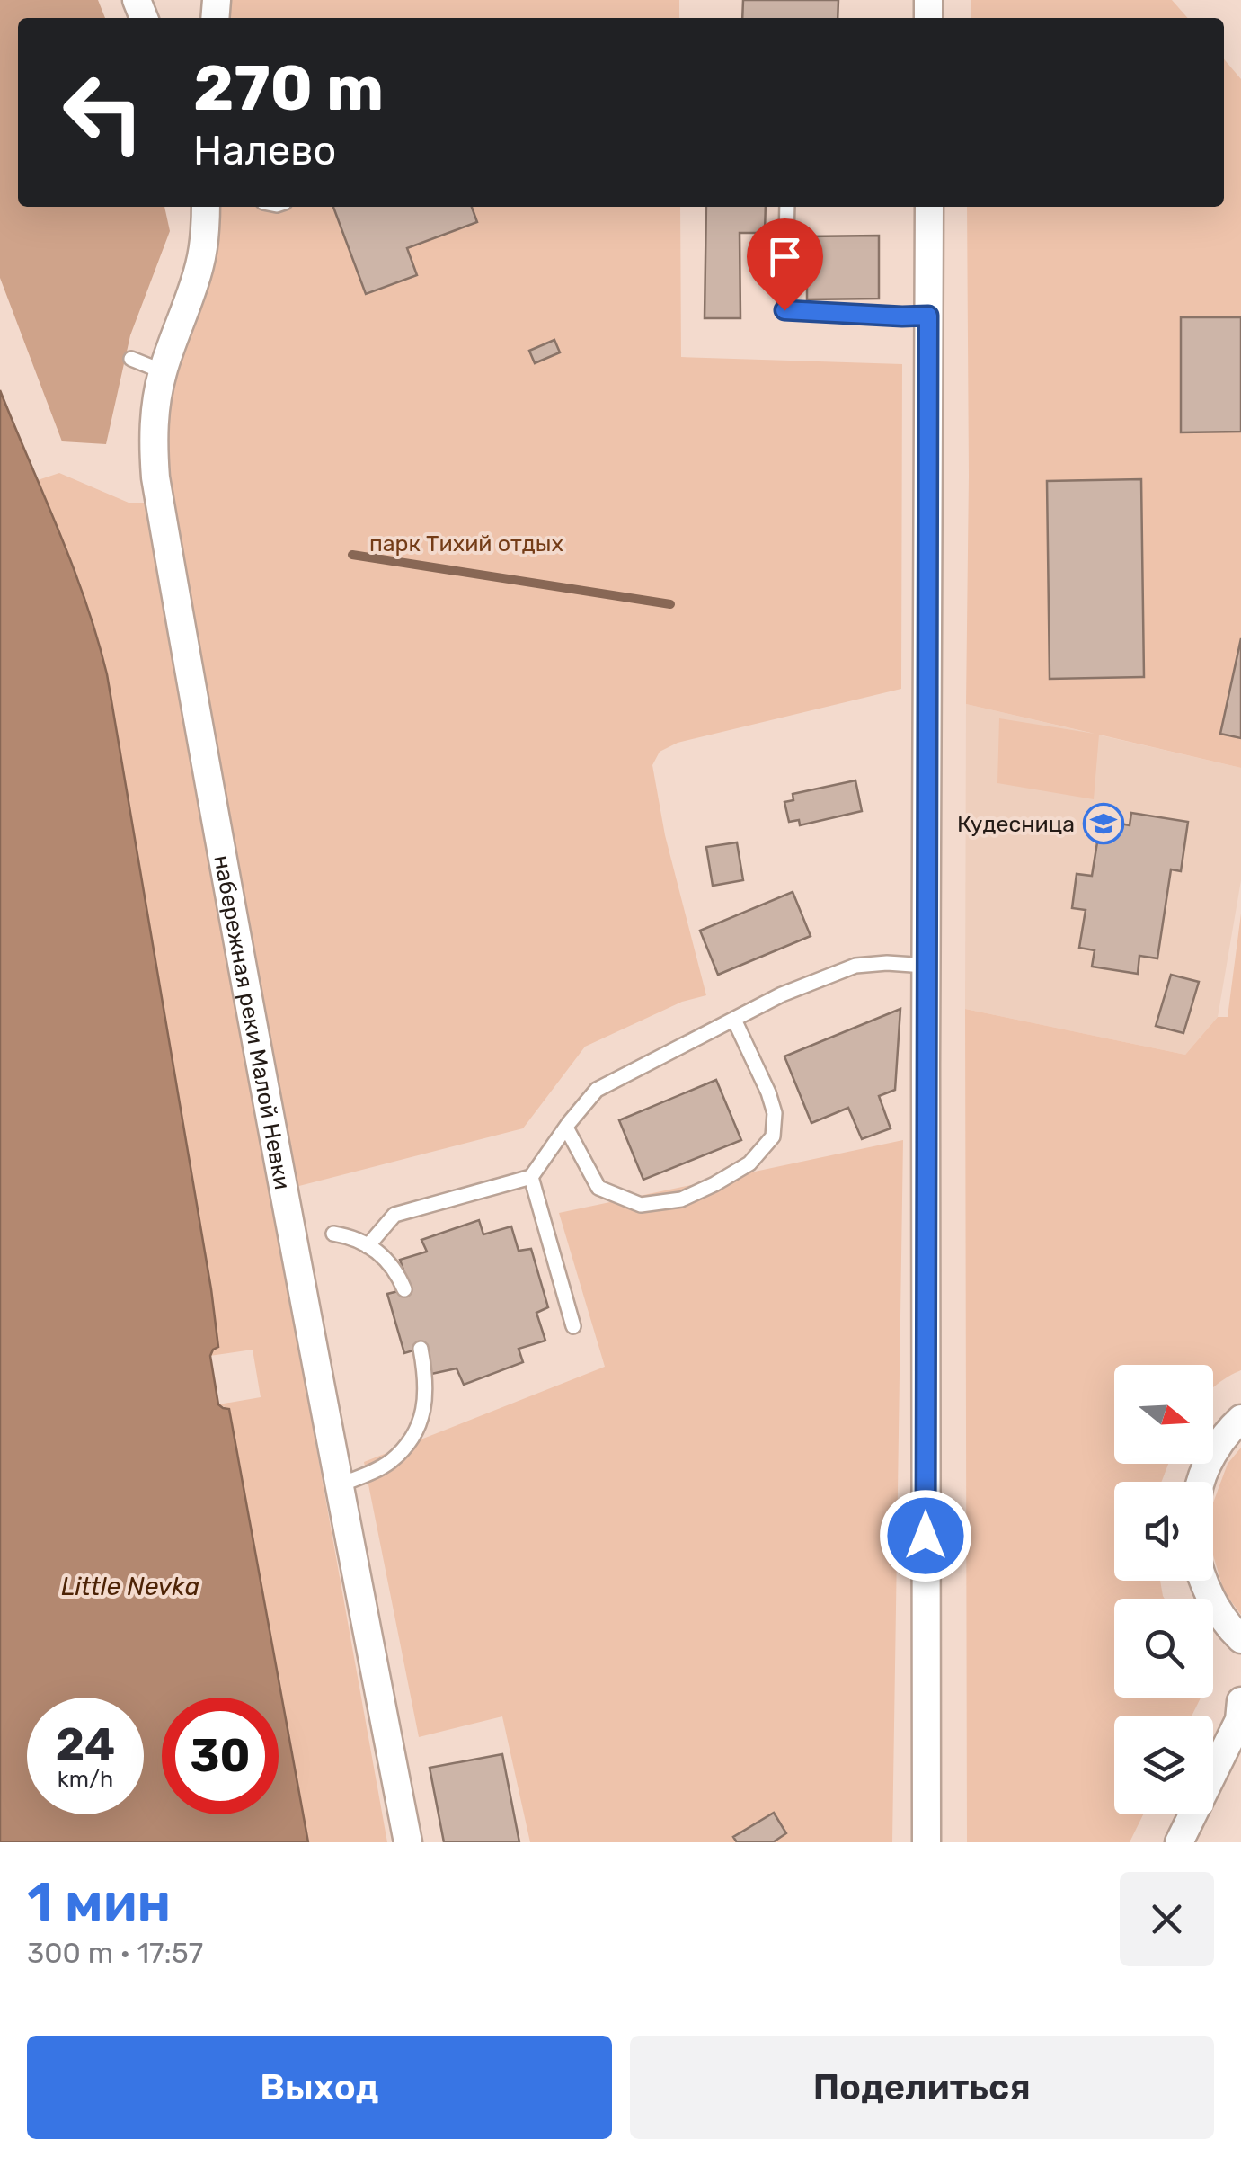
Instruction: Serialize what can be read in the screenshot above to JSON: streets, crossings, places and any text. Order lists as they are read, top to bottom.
{
  "streets": {
    "street": ["набережная реки Малой Невки"]
  },
  "water": ["Little Nevka"],
  "parks": ["парк Тихий отдых"],
  "places": {
    "school or university": ["Кудесница"]
  },
  "north": "right",
  "page": {
    "turn": ["270 m", "Налево"],
    "speed": "24 km/h",
    "limit": "30",
    "heading": ["1 мин", "300 m · 17:57"],
    "buttons": ["Выход", "Поделиться"]
  }
}
